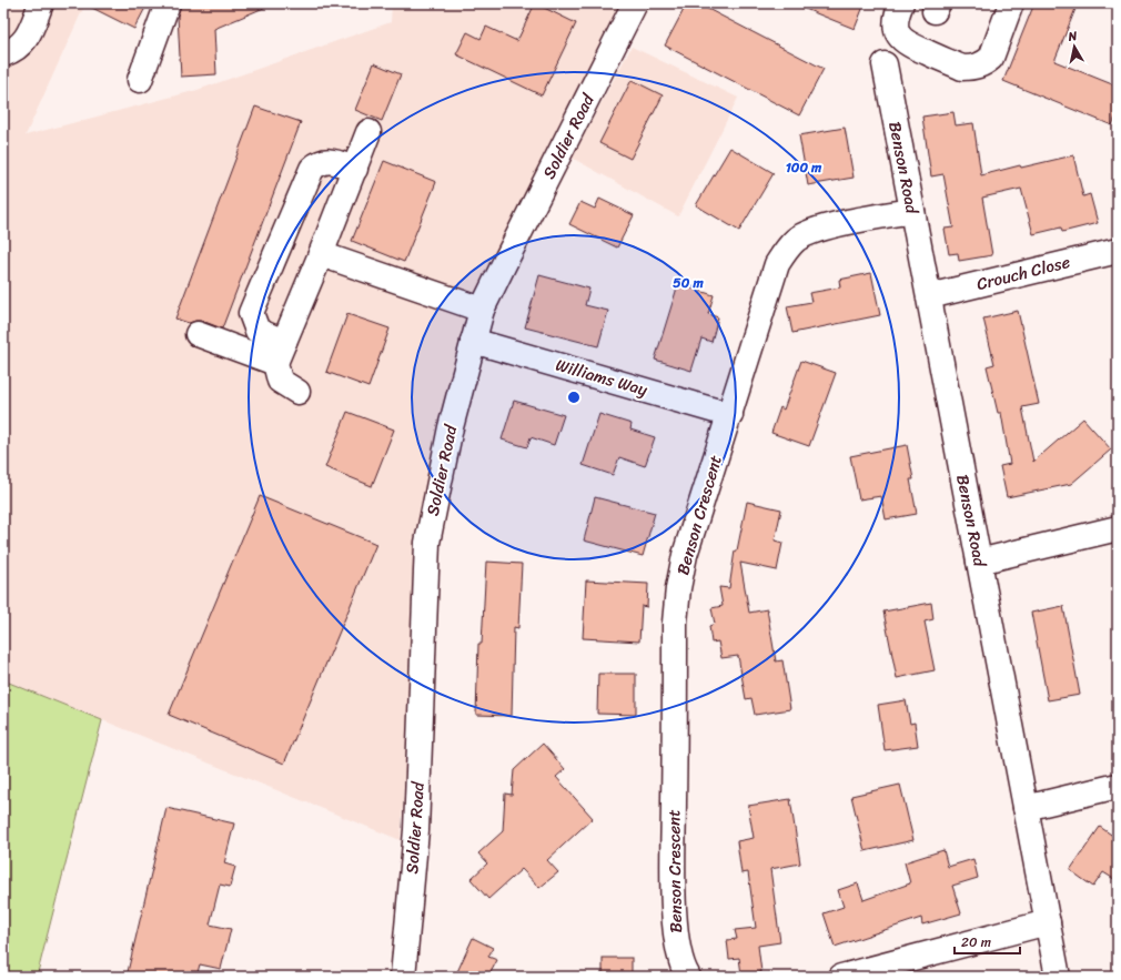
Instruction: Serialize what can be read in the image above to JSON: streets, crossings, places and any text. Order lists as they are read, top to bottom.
{
  "streets": {
    "street": [
      "Soldier Road",
      "Benson Road",
      "Crouch Close",
      "Williams Way",
      "Benson Crescent"
    ]
  },
  "crossings": [
    ["Soldier Road", "Williams Way"],
    ["Benson Road", "Crouch Close"],
    ["Benson Road", "Benson Crescent"],
    ["Williams Way", "Benson Crescent"]
  ],
  "scale_bar": "20 m",
  "north": "top",
  "rings": ["100 m", "50 m"]
}
